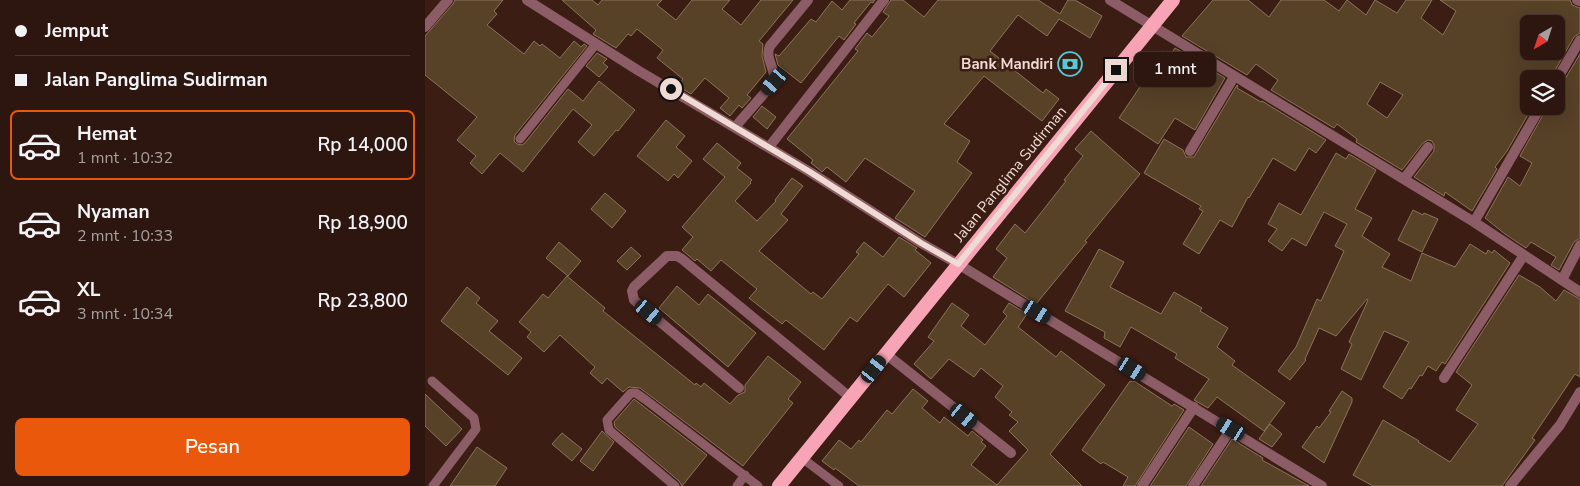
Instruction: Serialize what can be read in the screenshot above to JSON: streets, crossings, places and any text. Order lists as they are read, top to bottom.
{
  "streets": {
    "highway": ["Jalan Panglima Sudirman"]
  },
  "places": {
    "bank": ["Bank Mandiri"]
  },
  "north": "bottom left",
  "page": {
    "banner": ["Jemput", "Jalan Panglima Sudirman"],
    "bubble": "1 mnt",
    "list": [
      {
        "name": "Hemat",
        "note": "1 mnt · 10:32",
        "value": "Rp 14,000"
      },
      {
        "name": "Nyaman",
        "note": "2 mnt · 10:33",
        "value": "Rp 18,900"
      },
      {
        "name": "XL",
        "note": "3 mnt · 10:34",
        "value": "Rp 23,800"
      }
    ],
    "buttons": "Pesan"
  }
}
